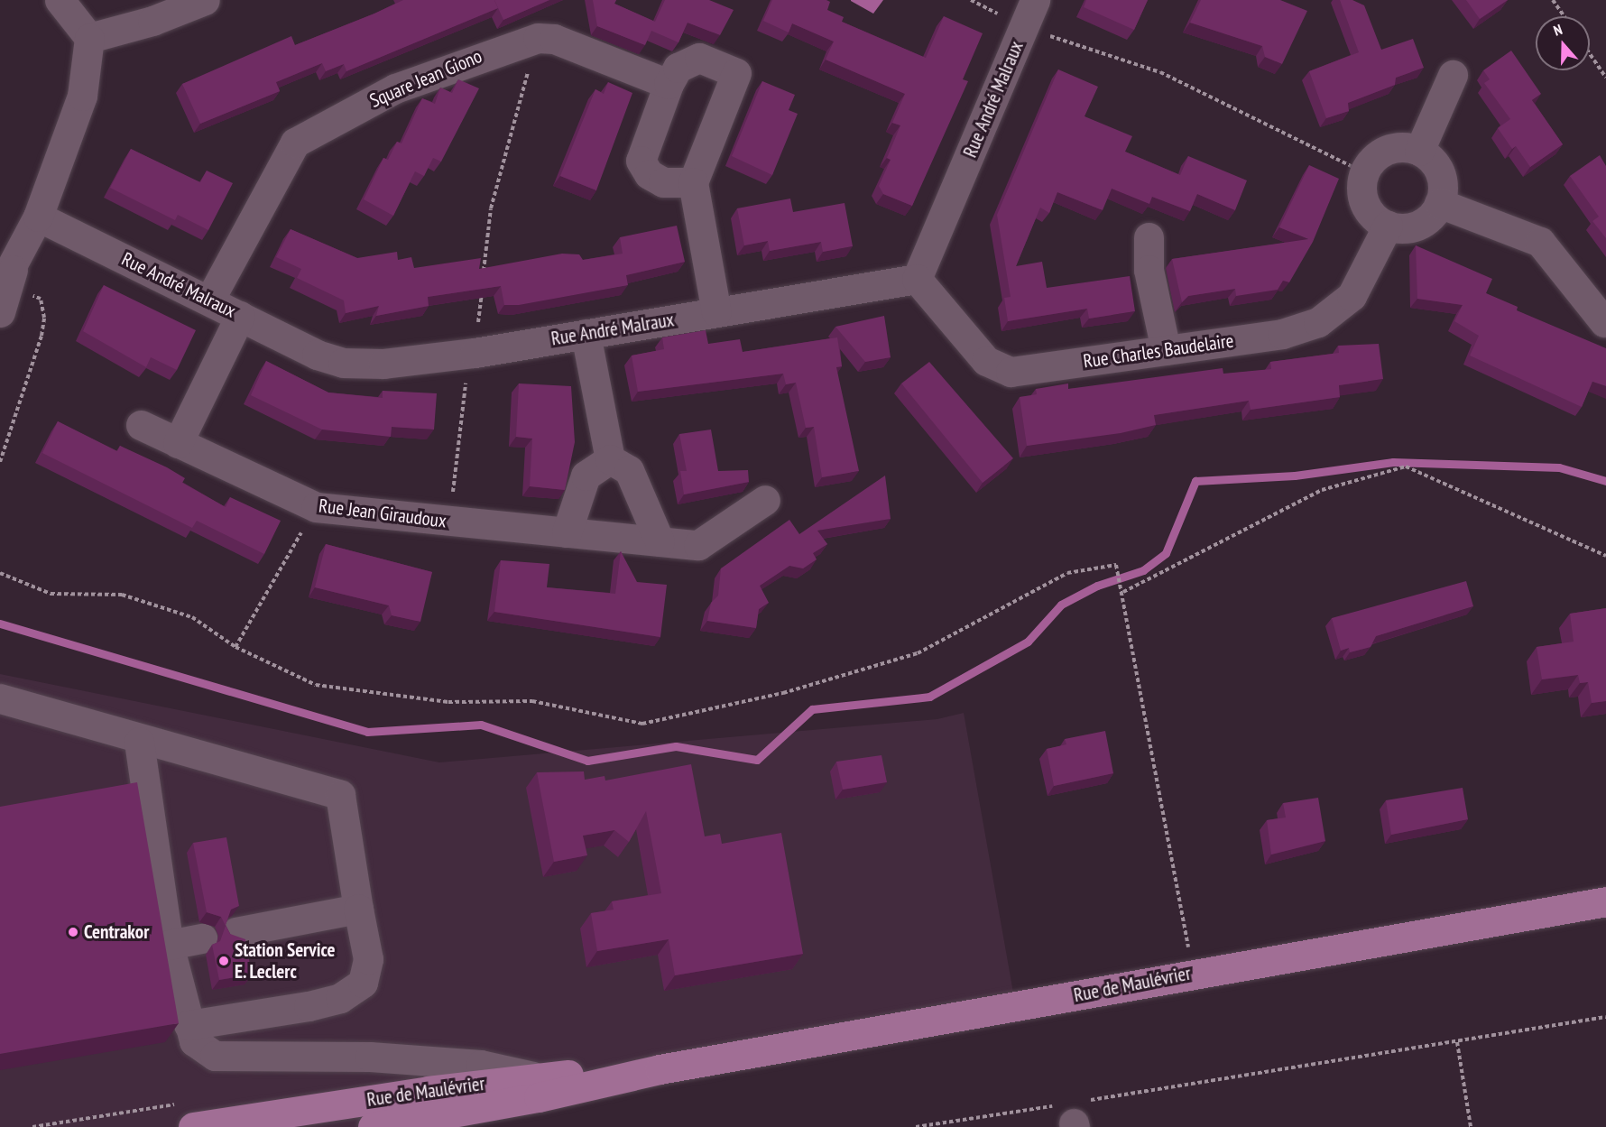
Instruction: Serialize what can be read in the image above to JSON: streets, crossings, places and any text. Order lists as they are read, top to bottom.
{
  "streets": {
    "main road": ["Rue de Maulévrier"],
    "street": [
      "Square Jean Giono",
      "Rue André Malraux",
      "Rue Charles Baudelaire",
      "Rue Jean Giraudoux"
    ]
  },
  "crossings": [
    ["Square Jean Giono", "Rue André Malraux"],
    ["Rue André Malraux", "Rue Charles Baudelaire"]
  ],
  "places": ["Centrakor", "Station Service E. Leclerc"],
  "north": "top"
}
